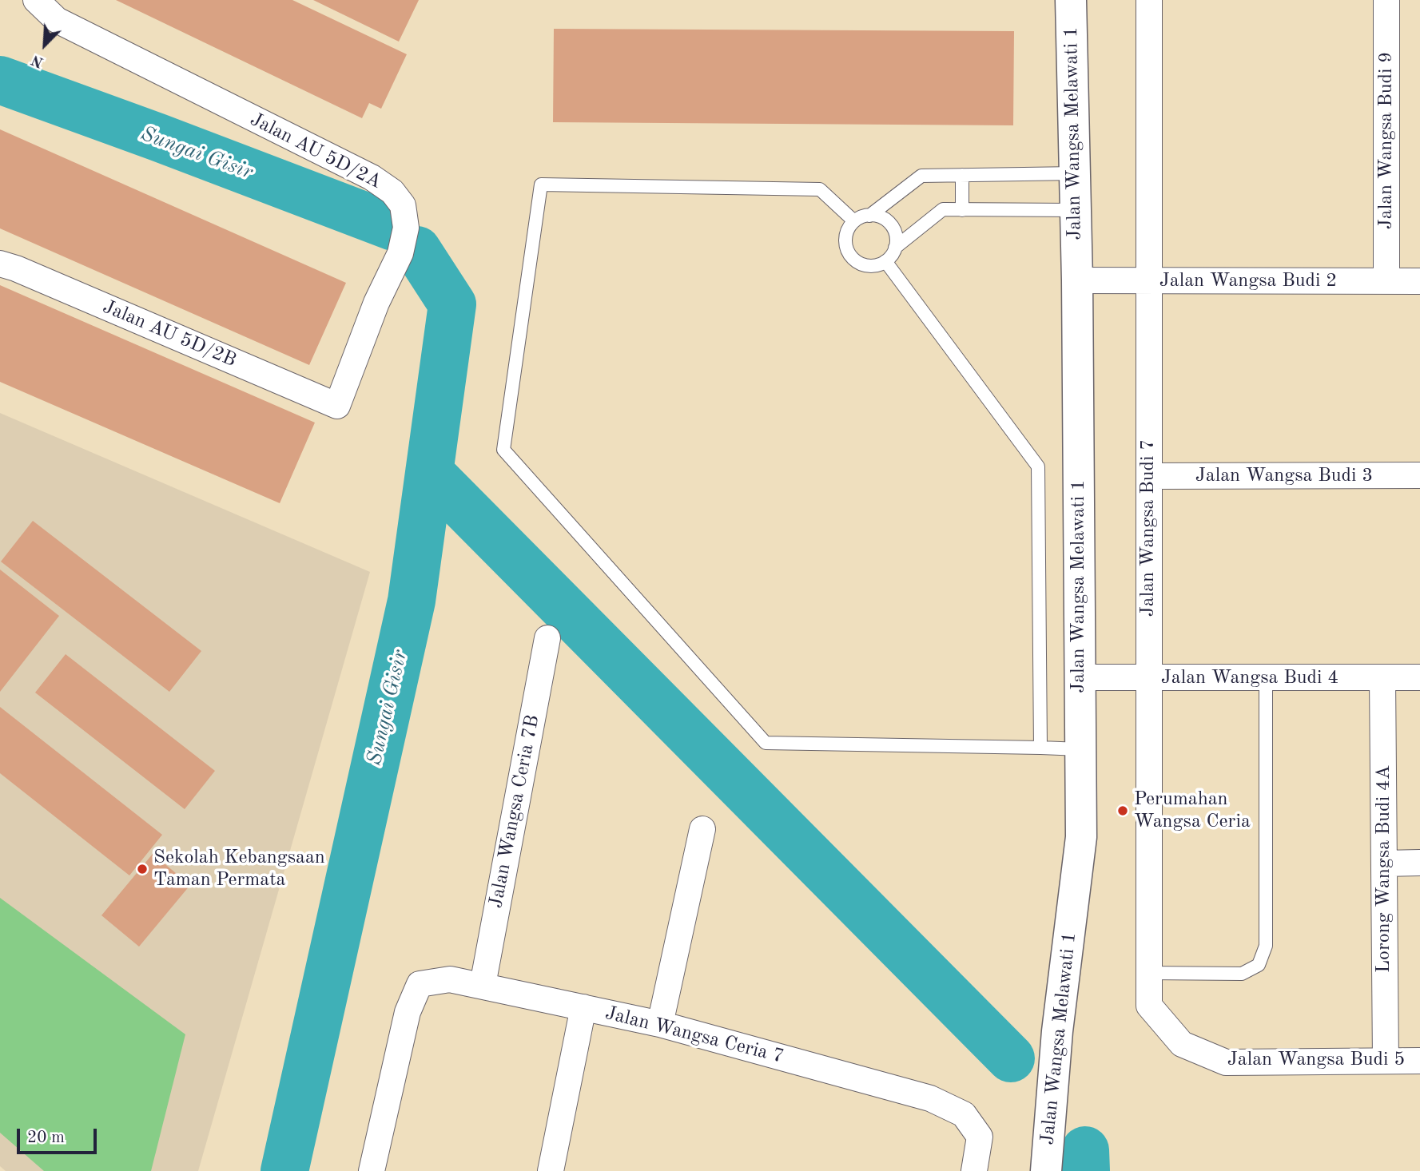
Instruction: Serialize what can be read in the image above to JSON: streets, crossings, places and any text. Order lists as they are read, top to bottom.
{
  "streets": {
    "street": [
      "Jalan Wangsa Melawati 1",
      "Jalan Wangsa Budi 9",
      "Jalan AU 5D/2A",
      "Jalan Wangsa Budi 2",
      "Jalan AU 5D/2B",
      "Jalan Wangsa Budi 3",
      "Jalan Wangsa Budi 7",
      "Jalan Wangsa Budi 4",
      "Jalan Wangsa Ceria 7B",
      "Lorong Wangsa Budi 4A",
      "Jalan Wangsa Ceria 7",
      "Jalan Wangsa Budi 5"
    ]
  },
  "crossings": [
    ["Jalan Wangsa Melawati 1", "Jalan Wangsa Budi 2"],
    ["Jalan Wangsa Melawati 1", "Jalan Wangsa Budi 4"],
    ["Jalan Wangsa Budi 9", "Jalan Wangsa Budi 2"],
    ["Jalan AU 5D/2A", "Jalan AU 5D/2B"],
    ["Jalan Wangsa Budi 2", "Jalan Wangsa Budi 7"],
    ["Jalan Wangsa Budi 3", "Jalan Wangsa Budi 7"],
    ["Jalan Wangsa Budi 7", "Jalan Wangsa Budi 4"],
    ["Jalan Wangsa Budi 7", "Jalan Wangsa Budi 5"],
    ["Jalan Wangsa Budi 4", "Lorong Wangsa Budi 4A"],
    ["Jalan Wangsa Ceria 7B", "Jalan Wangsa Ceria 7"],
    ["Lorong Wangsa Budi 4A", "Jalan Wangsa Budi 5"]
  ],
  "water": ["Sungai Gisir"],
  "places": ["Perumahan Wangsa Ceria", "Sekolah Kebangsaan Taman Permata"],
  "scale_bar": "20 m",
  "north": "bottom left"
}
